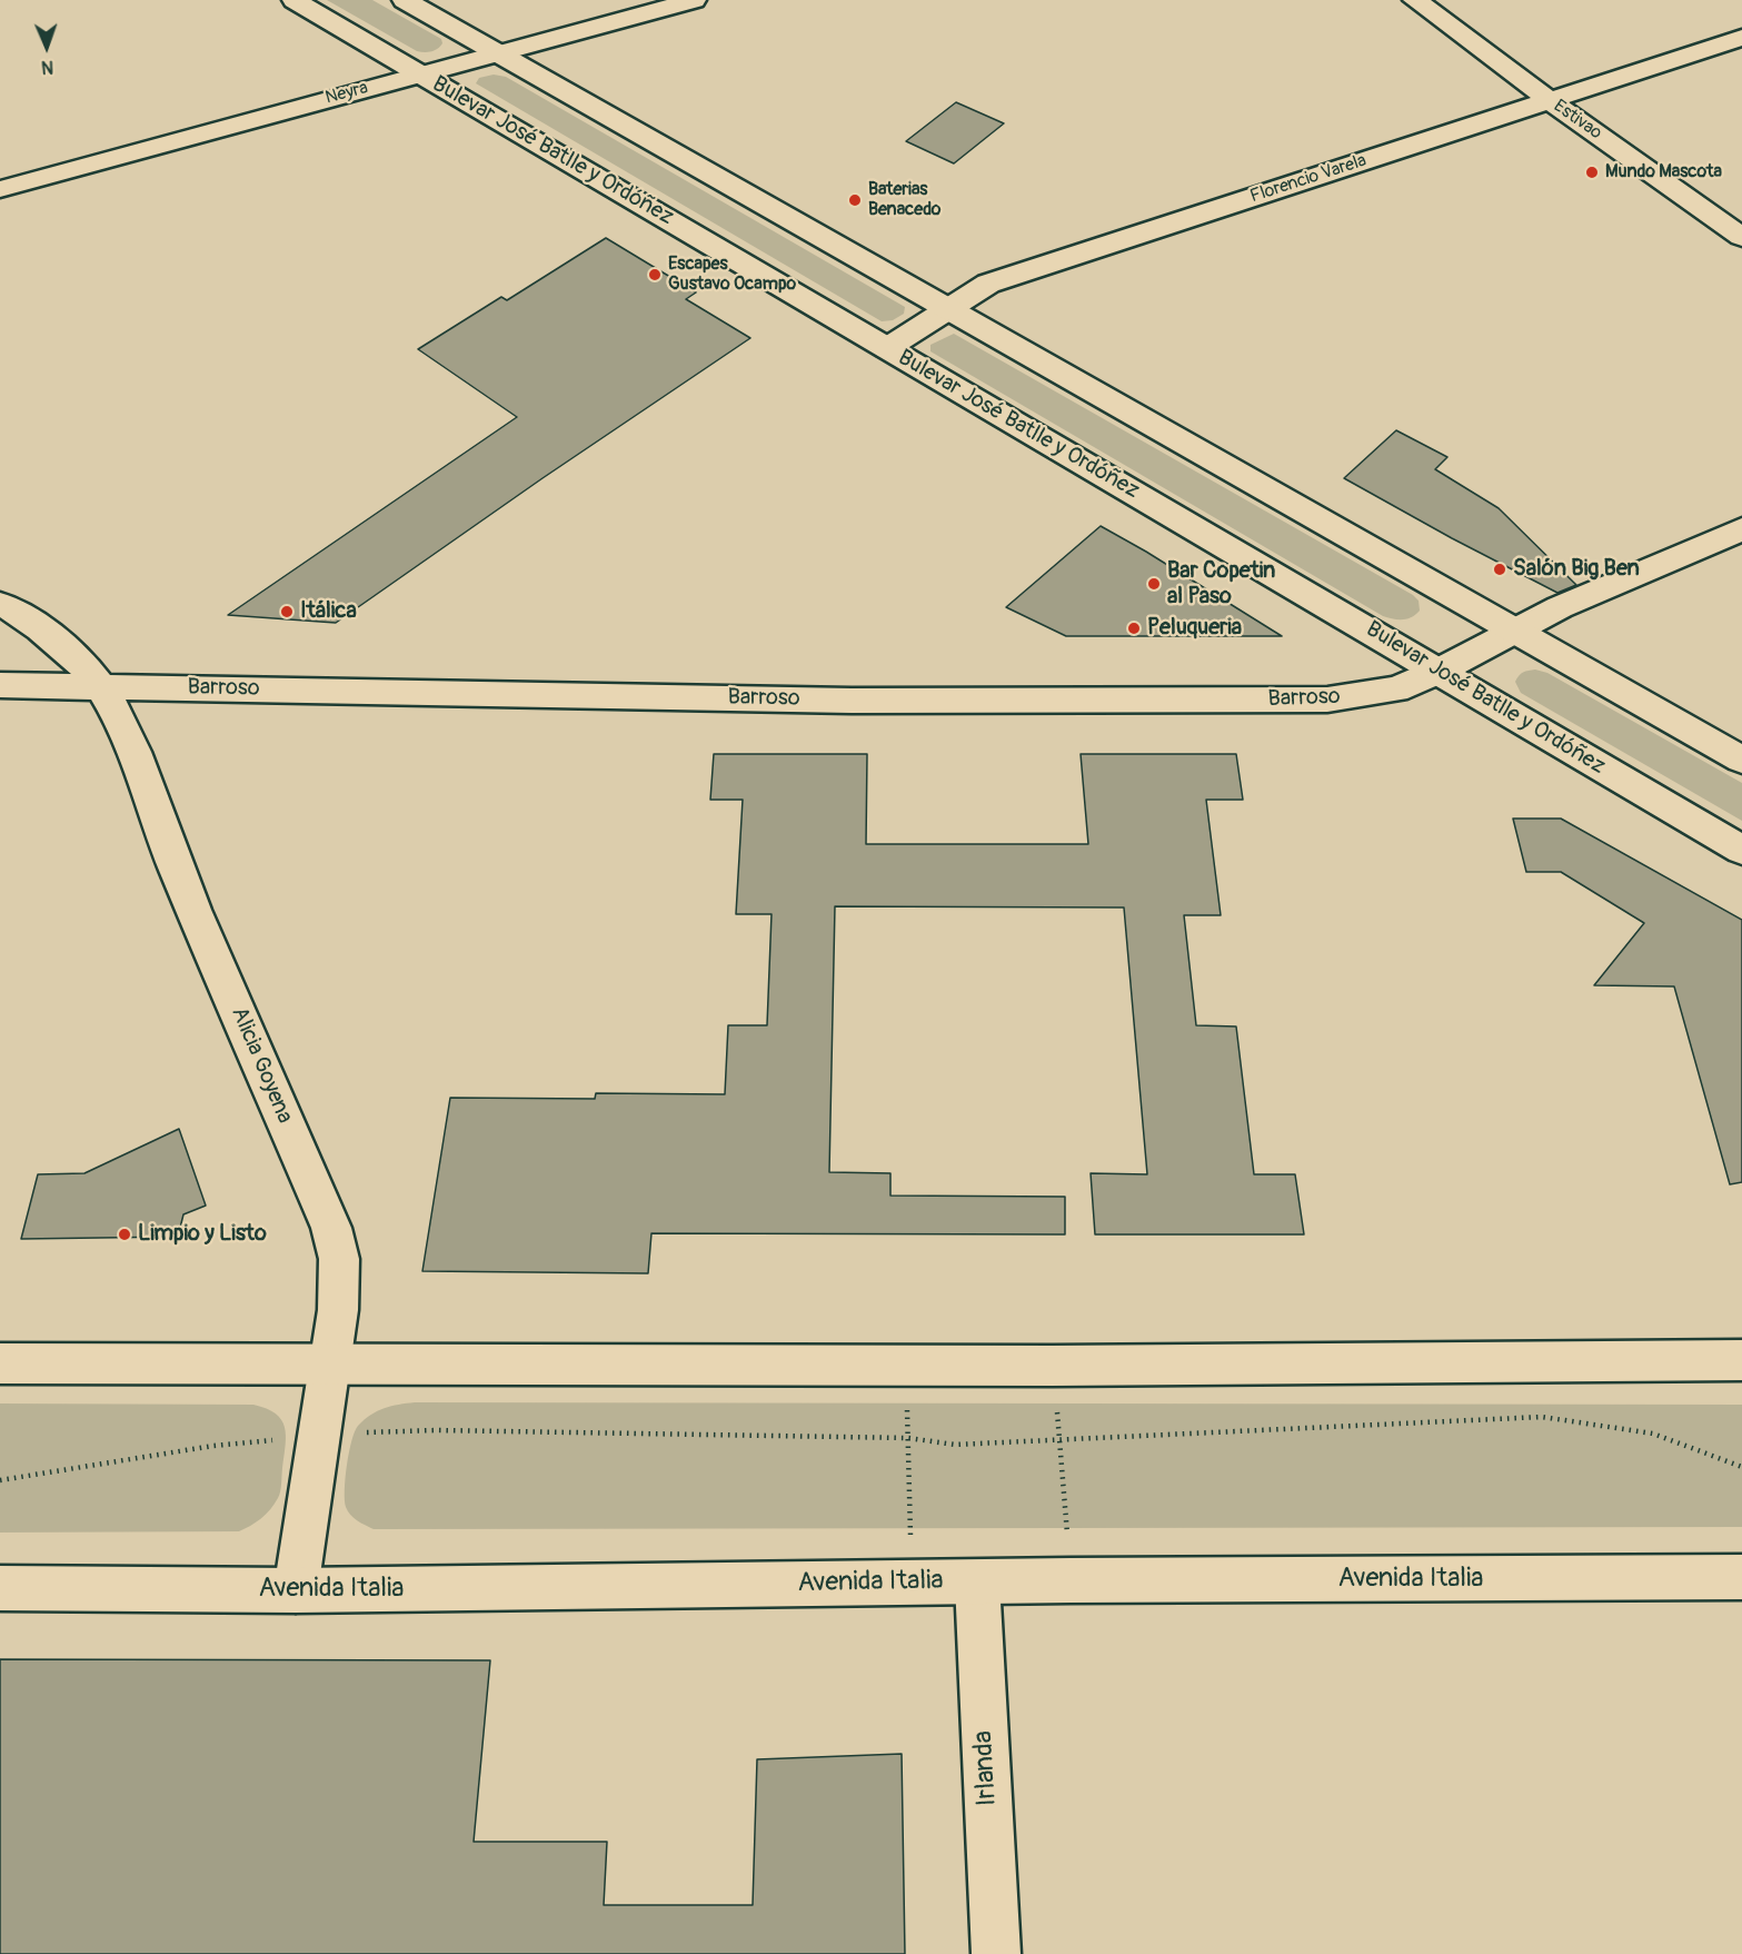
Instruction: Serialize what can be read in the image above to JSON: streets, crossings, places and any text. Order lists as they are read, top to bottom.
{
  "streets": {
    "main road": [
      "Neyra",
      "Estivao",
      "Bulevar José Batlle y Ordóñez",
      "Florencio Varela",
      "Barroso",
      "Alicia Goyena",
      "Avenida Italia",
      "Irlanda"
    ]
  },
  "crossings": [
    ["Neyra", "Bulevar José Batlle y Ordóñez"],
    ["Estivao", "Florencio Varela"],
    ["Bulevar José Batlle y Ordóñez", "Florencio Varela"],
    ["Bulevar José Batlle y Ordóñez", "Barroso"],
    ["Barroso", "Alicia Goyena"],
    ["Alicia Goyena", "Avenida Italia"],
    ["Avenida Italia", "Irlanda"]
  ],
  "places": [
    "Mundo Mascota",
    "Baterias Benacedo",
    "Escapes Gustavo Ocampo",
    "Salón Big Ben",
    "Bar Copetin al Paso",
    "Itálica",
    "Peluqueria",
    "Limpio y Listo"
  ],
  "north": "bottom"
}
